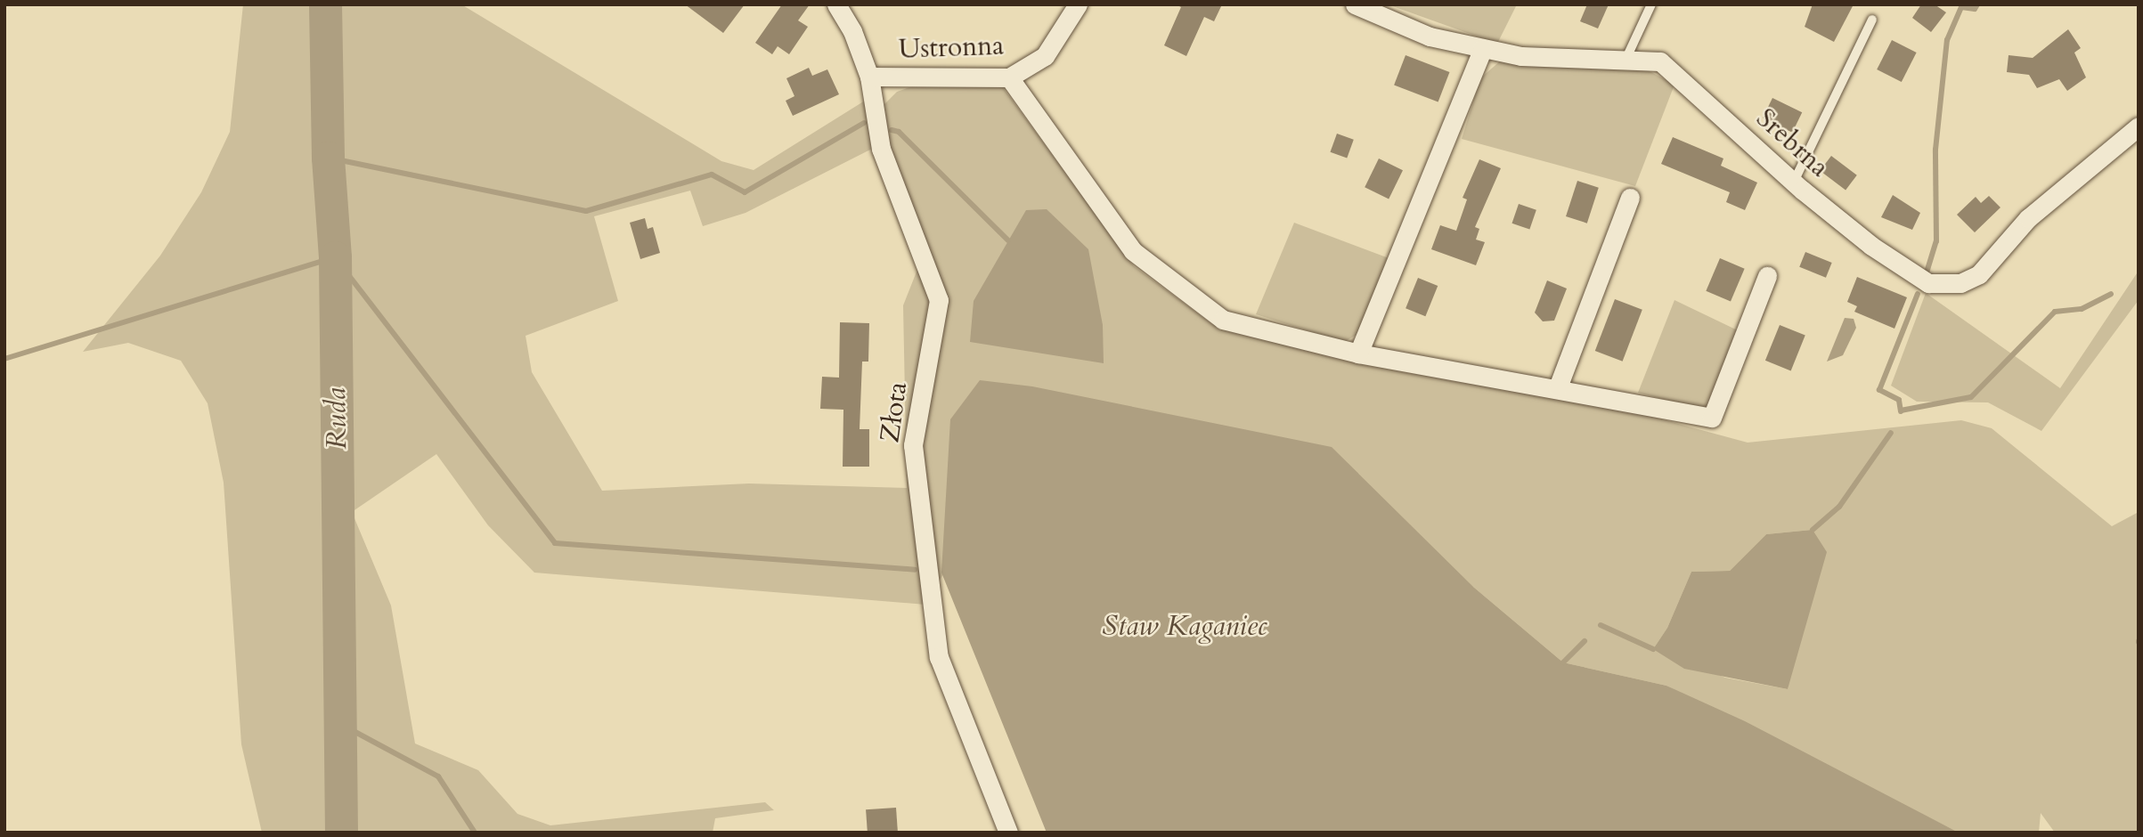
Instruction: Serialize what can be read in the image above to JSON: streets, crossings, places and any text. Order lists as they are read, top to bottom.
{
  "streets": {
    "street": ["Ustronna", "Srebrna", "Złota"]
  },
  "crossings": [
    ["Ustronna", "Złota"]
  ],
  "water": ["Ruda", "Staw Kaganiec"]
}
